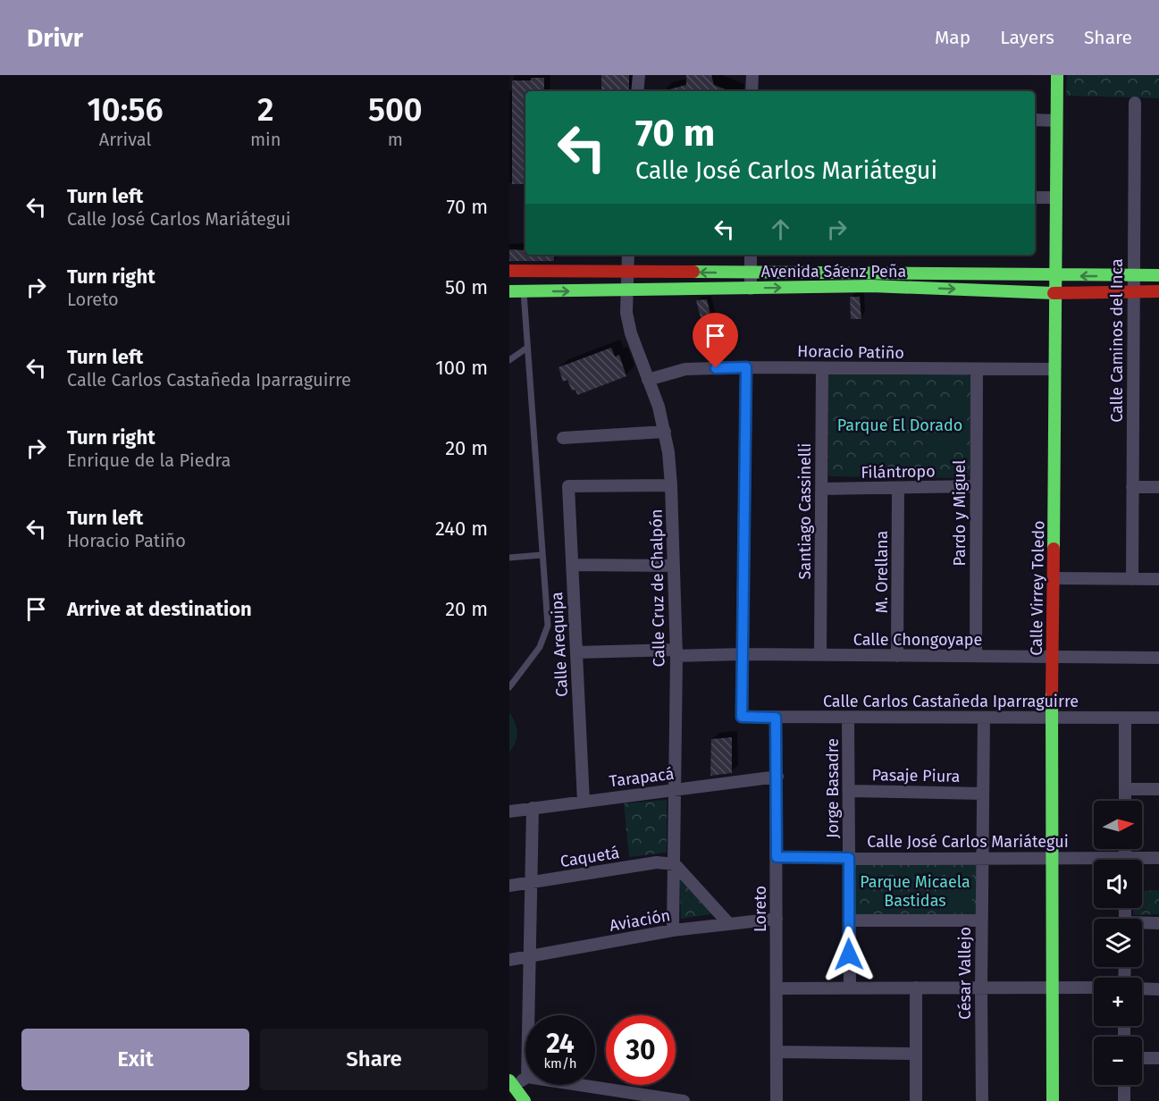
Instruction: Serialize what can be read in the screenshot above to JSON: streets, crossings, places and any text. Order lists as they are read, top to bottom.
{
  "streets": {
    "street": [
      "Avenida Sáenz Peña",
      "Calle Caminos del Inca",
      "Horacio Patiño",
      "Filántropo",
      "Santiago Cassinelli",
      "Pardo y Miguel",
      "M. Orellana",
      "Calle Cruz de Chalpón",
      "Calle Virrey Toledo",
      "Calle Chongoyape",
      "Calle Arequipa",
      "Calle Carlos Castañeda Iparraguirre",
      "Pasaje Piura",
      "Tarapacá",
      "Jorge Basadre",
      "Calle José Carlos Mariátegui",
      "Caquetá",
      "Loreto",
      "Aviación",
      "César Vallejo"
    ]
  },
  "crossings": [
    ["Avenida Sáenz Peña", "Calle Caminos del Inca"],
    ["Avenida Sáenz Peña", "Calle Cruz de Chalpón"],
    ["Avenida Sáenz Peña", "Calle Virrey Toledo"],
    ["Horacio Patiño", "Santiago Cassinelli"],
    ["Horacio Patiño", "Pardo y Miguel"],
    ["Horacio Patiño", "Calle Cruz de Chalpón"],
    ["Horacio Patiño", "Calle Virrey Toledo"],
    ["Filántropo", "Santiago Cassinelli"],
    ["Filántropo", "Pardo y Miguel"],
    ["Filántropo", "M. Orellana"],
    ["Santiago Cassinelli", "Calle Chongoyape"],
    ["Pardo y Miguel", "Calle Chongoyape"],
    ["M. Orellana", "Calle Chongoyape"],
    ["Calle Cruz de Chalpón", "Calle Chongoyape"],
    ["Calle Cruz de Chalpón", "Calle Arequipa"],
    ["Calle Cruz de Chalpón", "Tarapacá"],
    ["Calle Cruz de Chalpón", "Caquetá"],
    ["Calle Cruz de Chalpón", "Loreto"],
    ["Calle Cruz de Chalpón", "Aviación"],
    ["Calle Virrey Toledo", "Calle Chongoyape"],
    ["Calle Virrey Toledo", "Calle Carlos Castañeda Iparraguirre"],
    ["Calle Virrey Toledo", "Calle José Carlos Mariátegui"],
    ["Calle Chongoyape", "Calle Arequipa"],
    ["Calle Chongoyape", "Calle Carlos Castañeda Iparraguirre"],
    ["Calle Arequipa", "Tarapacá"],
    ["Calle Carlos Castañeda Iparraguirre", "Jorge Basadre"],
    ["Calle Carlos Castañeda Iparraguirre", "Loreto"],
    ["Calle Carlos Castañeda Iparraguirre", "César Vallejo"],
    ["Pasaje Piura", "Jorge Basadre"],
    ["Pasaje Piura", "César Vallejo"],
    ["Tarapacá", "Loreto"],
    ["Jorge Basadre", "Calle José Carlos Mariátegui"],
    ["Calle José Carlos Mariátegui", "Loreto"],
    ["Calle José Carlos Mariátegui", "César Vallejo"],
    ["Caquetá", "Loreto"],
    ["Loreto", "Aviación"]
  ],
  "parks": ["Parque El Dorado", "Parque Micaela Bastidas"],
  "north": "right",
  "page": {
    "header": "Drivr",
    "nav": ["Map", "Layers", "Share"],
    "eta": [
      "10:56",
      "Arrival",
      "2",
      "min",
      "500",
      "m"
    ],
    "turn": ["70 m", "Calle José Carlos Mariátegui"],
    "list": [
      {
        "name": "Turn left",
        "note": "Calle José Carlos Mariátegui",
        "value": "70 m"
      },
      {
        "name": "Turn right",
        "note": "Loreto",
        "value": "50 m"
      },
      {
        "name": "Turn left",
        "note": "Calle Carlos Castañeda Iparraguirre",
        "value": "100 m"
      },
      {
        "name": "Turn right",
        "note": "Enrique de la Piedra",
        "value": "20 m"
      },
      {
        "name": "Turn left",
        "note": "Horacio Patiño",
        "value": "240 m"
      },
      {
        "name": "Arrive at destination",
        "value": "20 m"
      }
    ],
    "map_buttons": ["+", "−"],
    "speed": "24 km/h",
    "limit": "30",
    "buttons": ["Exit", "Share"]
  }
}
